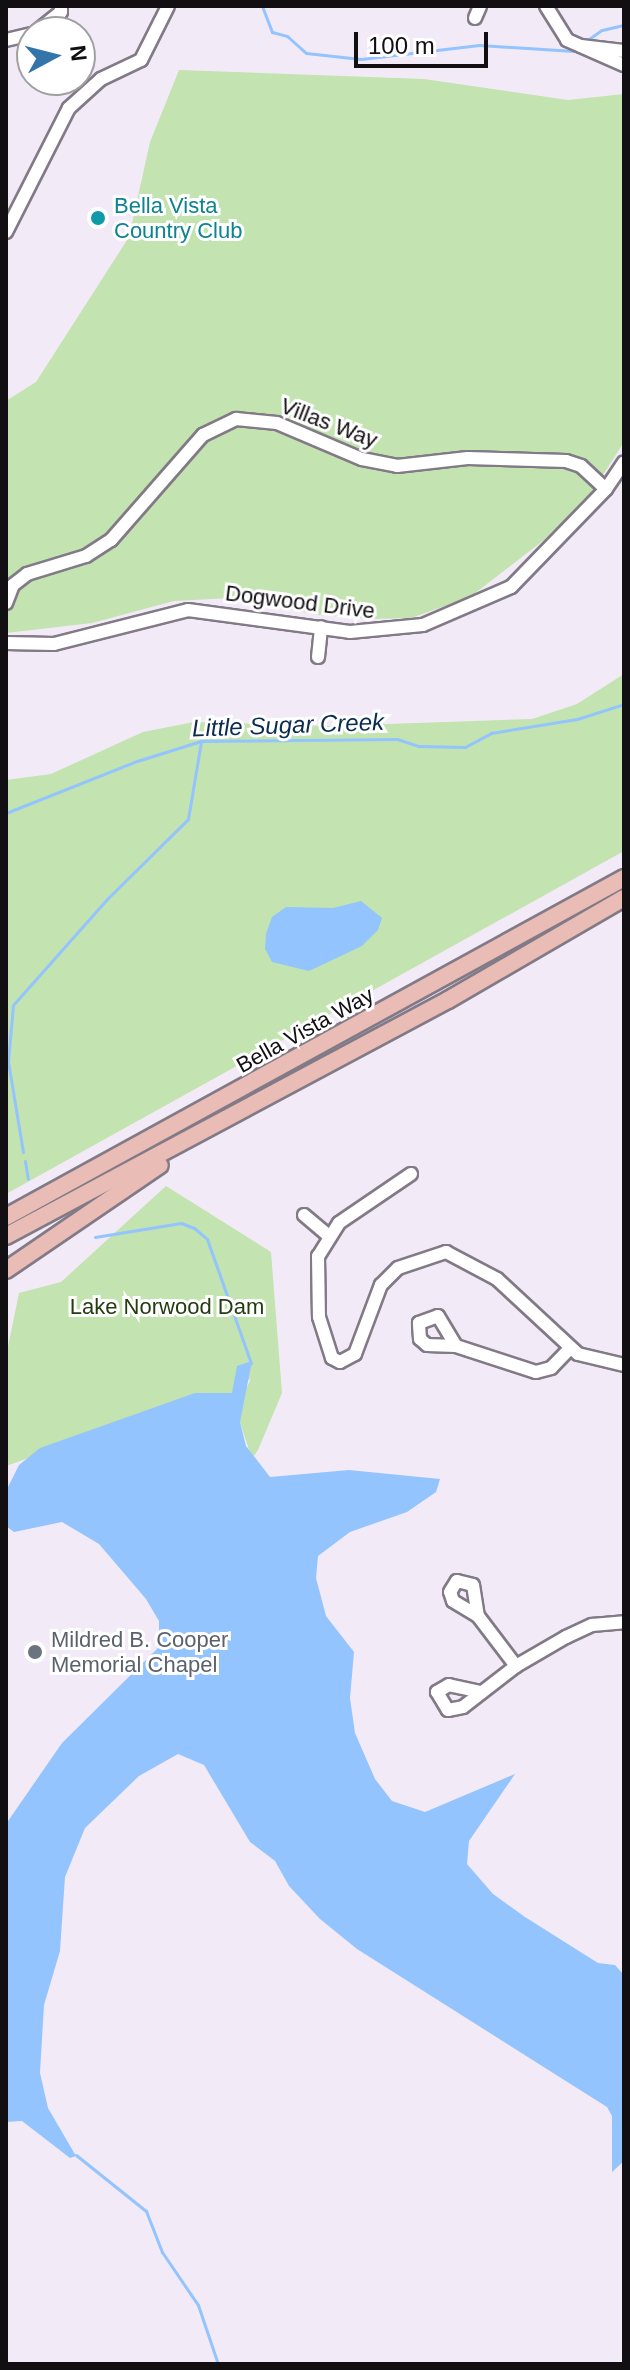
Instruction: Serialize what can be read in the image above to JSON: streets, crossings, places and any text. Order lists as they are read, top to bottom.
{
  "streets": {
    "main road": ["Bella Vista Way"],
    "street": ["Villas Way", "Dogwood Drive"]
  },
  "crossings": [
    ["Villas Way", "Dogwood Drive"]
  ],
  "water": ["Little Sugar Creek"],
  "parks": ["Lake Norwood Dam"],
  "places": ["Bella Vista Country Club", "Mildred B. Cooper Memorial Chapel"],
  "scale_bar": "100 m",
  "north": "right"
}
